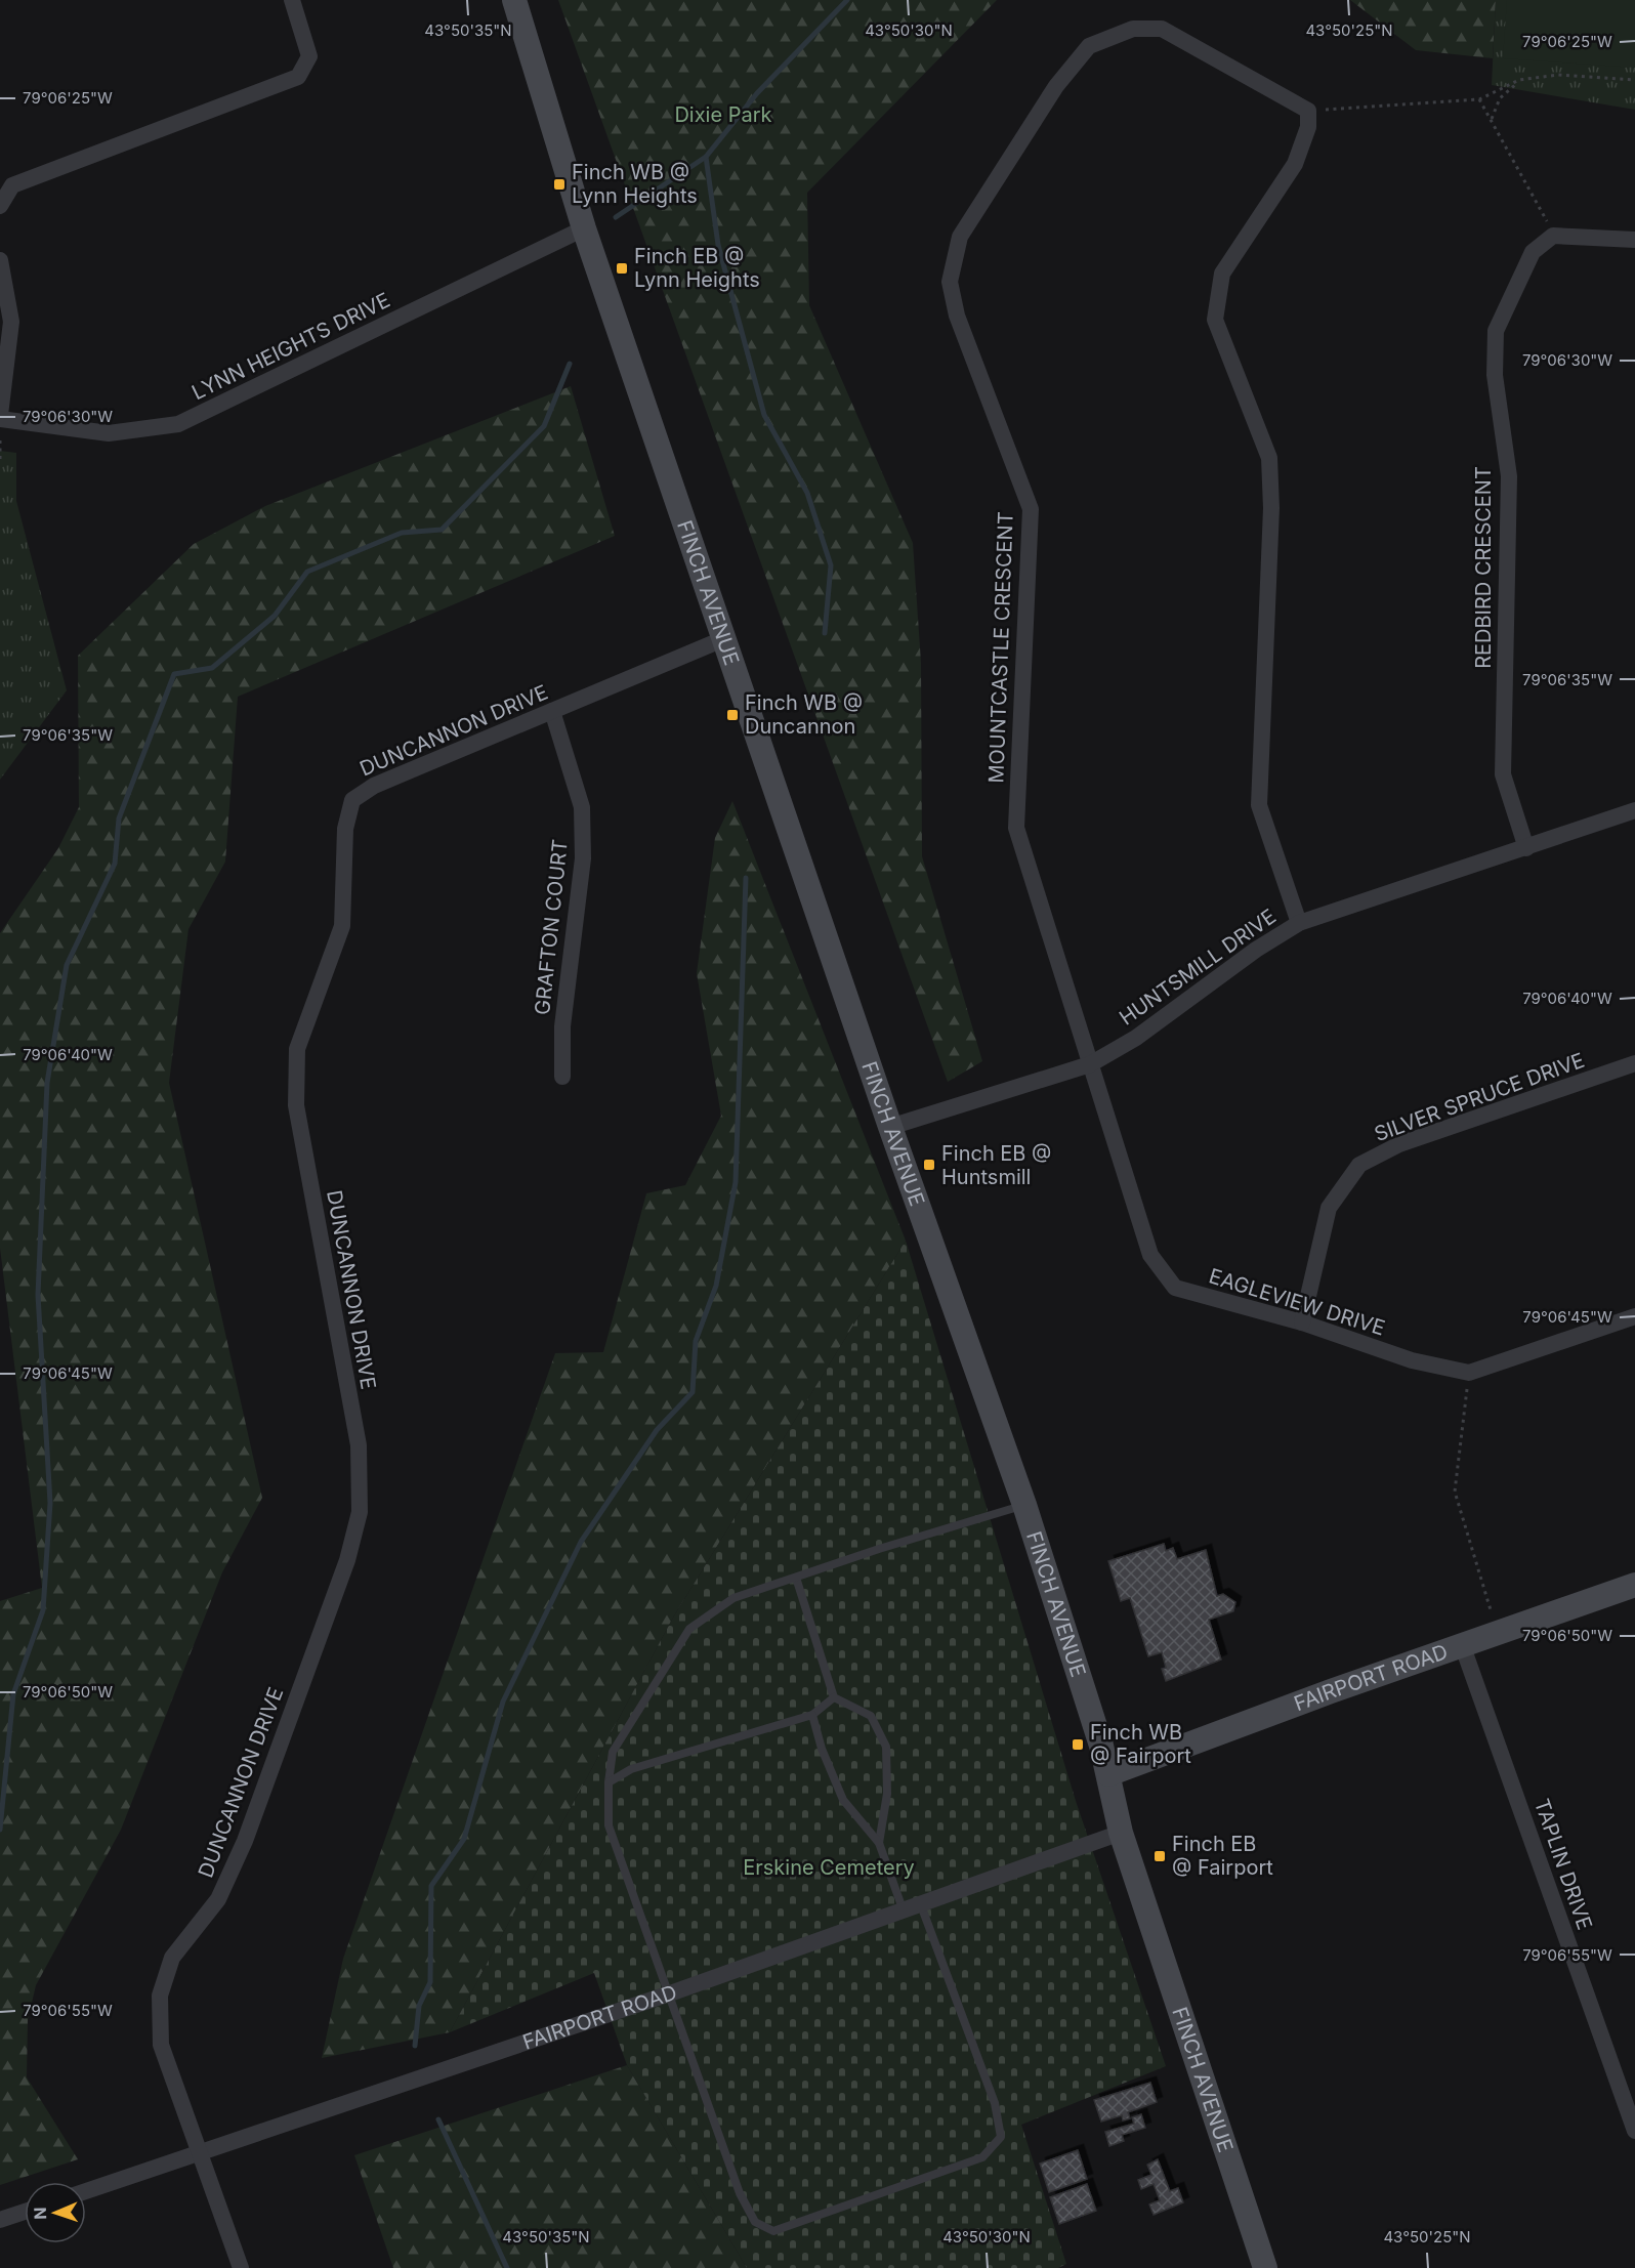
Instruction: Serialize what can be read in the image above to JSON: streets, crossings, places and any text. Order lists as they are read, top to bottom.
{
  "streets": {
    "main road": ["FINCH AVENUE", "FAIRPORT ROAD"],
    "street": [
      "LYNN HEIGHTS DRIVE",
      "REDBIRD CRESCENT",
      "MOUNTCASTLE CRESCENT",
      "DUNCANNON DRIVE",
      "GRAFTON COURT",
      "HUNTSMILL DRIVE",
      "SILVER SPRUCE DRIVE",
      "EAGLEVIEW DRIVE",
      "TAPLIN DRIVE"
    ]
  },
  "crossings": [
    ["LYNN HEIGHTS DRIVE", "FINCH AVENUE"],
    ["REDBIRD CRESCENT", "HUNTSMILL DRIVE"],
    ["FINCH AVENUE", "DUNCANNON DRIVE"],
    ["FINCH AVENUE", "HUNTSMILL DRIVE"],
    ["FINCH AVENUE", "FAIRPORT ROAD"],
    ["MOUNTCASTLE CRESCENT", "HUNTSMILL DRIVE"],
    ["MOUNTCASTLE CRESCENT", "EAGLEVIEW DRIVE"],
    ["DUNCANNON DRIVE", "GRAFTON COURT"],
    ["DUNCANNON DRIVE", "FAIRPORT ROAD"],
    ["HUNTSMILL DRIVE", "EAGLEVIEW DRIVE"],
    ["SILVER SPRUCE DRIVE", "EAGLEVIEW DRIVE"],
    ["FAIRPORT ROAD", "TAPLIN DRIVE"]
  ],
  "parks": ["Dixie Park", "Erskine Cemetery"],
  "places": {
    "transit": [
      "Finch WB @ Lynn Heights",
      "Finch EB @ Lynn Heights",
      "Finch WB @ Duncannon",
      "Finch EB @ Huntsmill",
      "Finch WB @ Fairport",
      "Finch EB @ Fairport"
    ]
  },
  "north": "left",
  "coordinates": [
    "43°50'35\"N",
    "43°50'30\"N",
    "43°50'25\"N",
    "79°06'25\"W",
    "79°06'30\"W",
    "79°06'35\"W",
    "79°06'40\"W",
    "79°06'45\"W",
    "79°06'50\"W",
    "79°06'55\"W"
  ]
}
